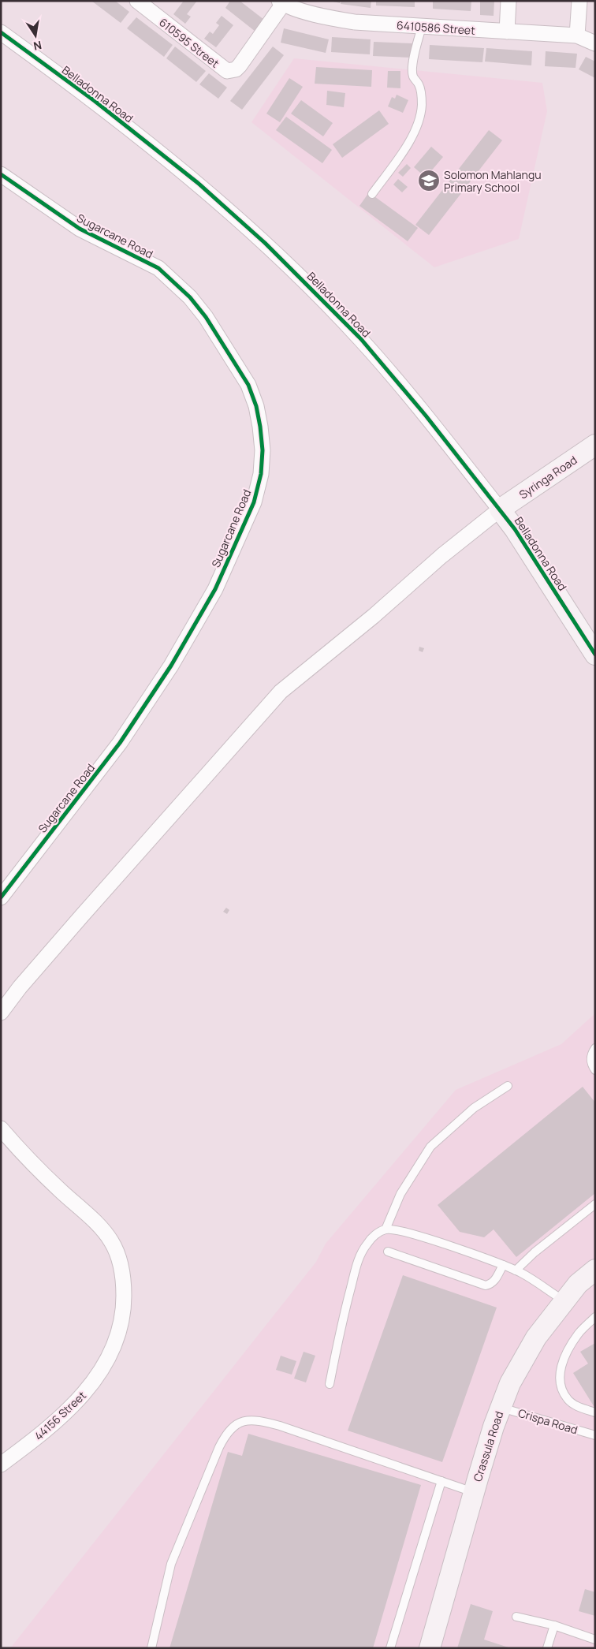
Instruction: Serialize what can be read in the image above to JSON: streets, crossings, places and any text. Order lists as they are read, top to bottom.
{
  "streets": {
    "street": [
      "6410586 Street",
      "610595 Street",
      "Belladonna Road",
      "Sugarcane Road",
      "Syringa Road",
      "44156 Street",
      "Crassula Road"
    ],
    "lane": ["Crispa Road"]
  },
  "crossings": [
    ["6410586 Street", "610595 Street"],
    ["Belladonna Road", "Syringa Road"],
    ["Crispa Road", "Crassula Road"]
  ],
  "places": {
    "school or university": ["Solomon Mahlangu Primary School"]
  },
  "north": "bottom"
}
